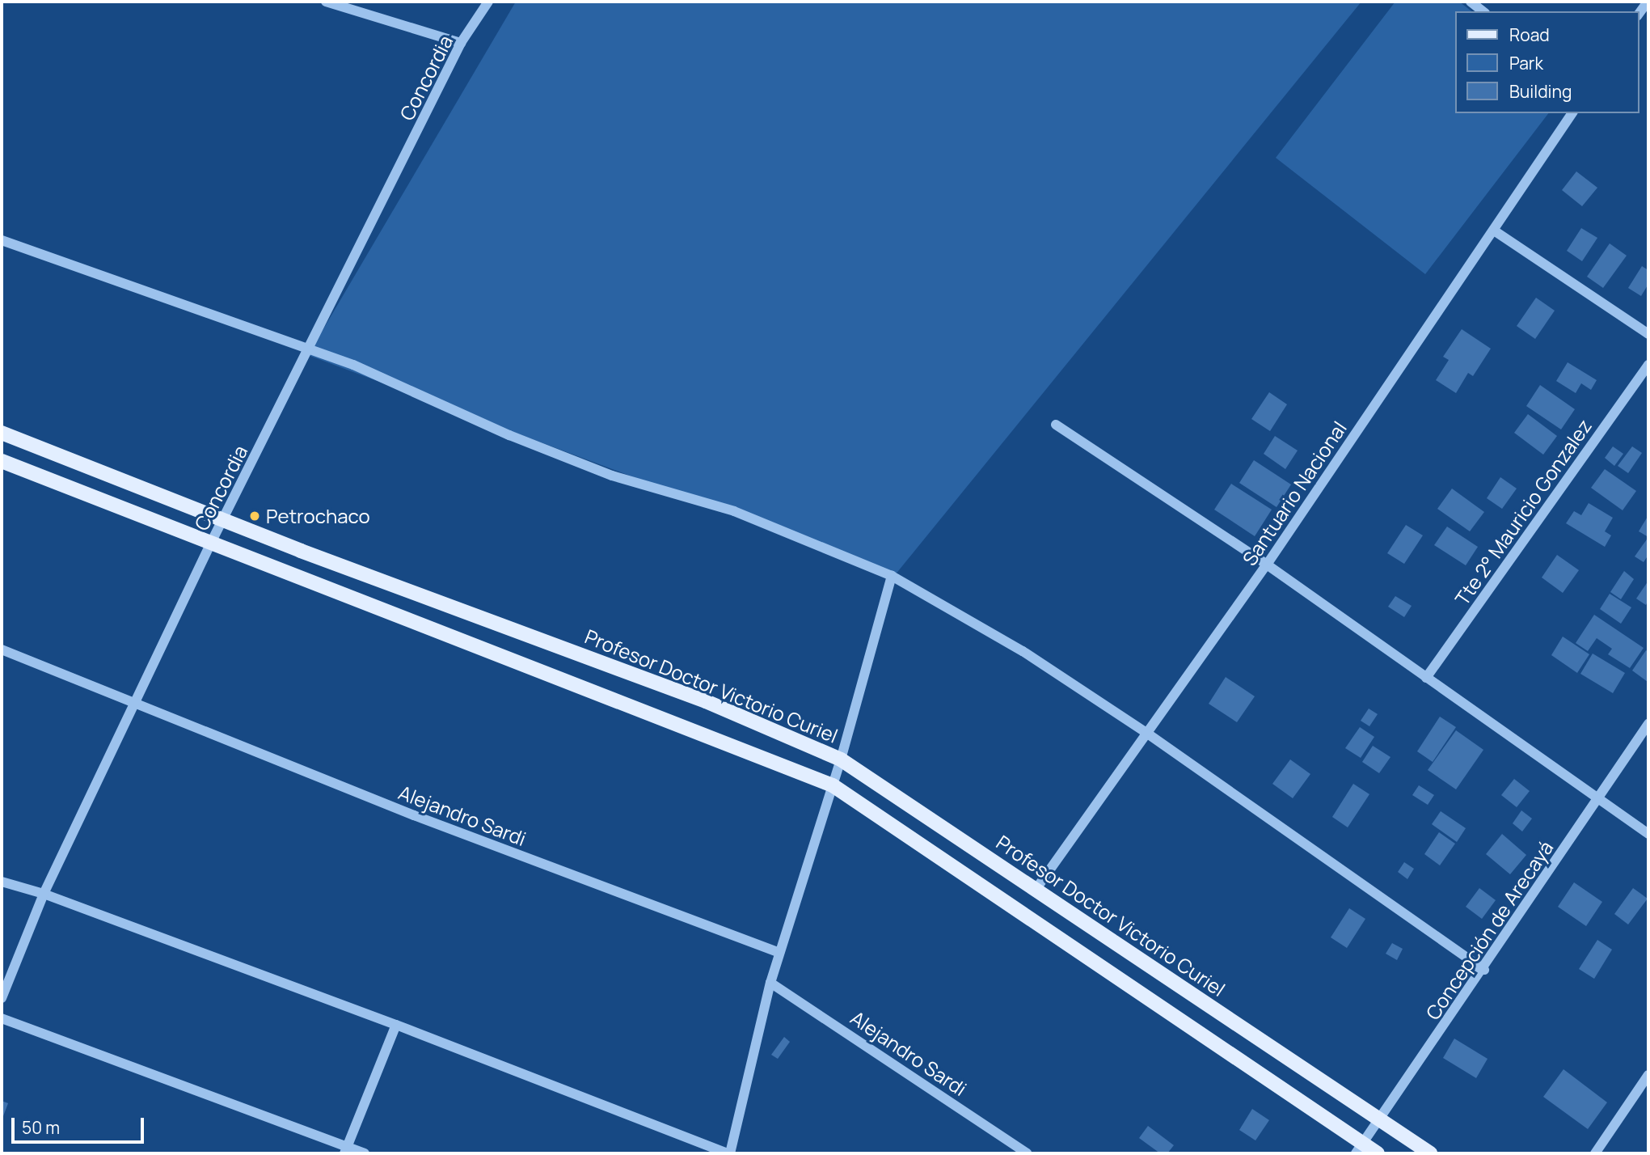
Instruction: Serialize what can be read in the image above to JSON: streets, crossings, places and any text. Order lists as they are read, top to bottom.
{
  "streets": {
    "main road": ["Profesor Doctor Victorio Curiel"],
    "street": [
      "Concordia",
      "Santuario Nacional",
      "Tte 2° Mauricio Gonzalez",
      "Alejandro Sardi",
      "Concepción de Arecayá"
    ]
  },
  "crossings": [
    ["Concordia", "Profesor Doctor Victorio Curiel"],
    ["Concordia", "Alejandro Sardi"],
    ["Santuario Nacional", "Profesor Doctor Victorio Curiel"],
    ["Profesor Doctor Victorio Curiel", "Concepción de Arecayá"]
  ],
  "places": ["Petrochaco"],
  "legend": ["Road", "Park", "Building"],
  "scale_bar": "50 m"
}
